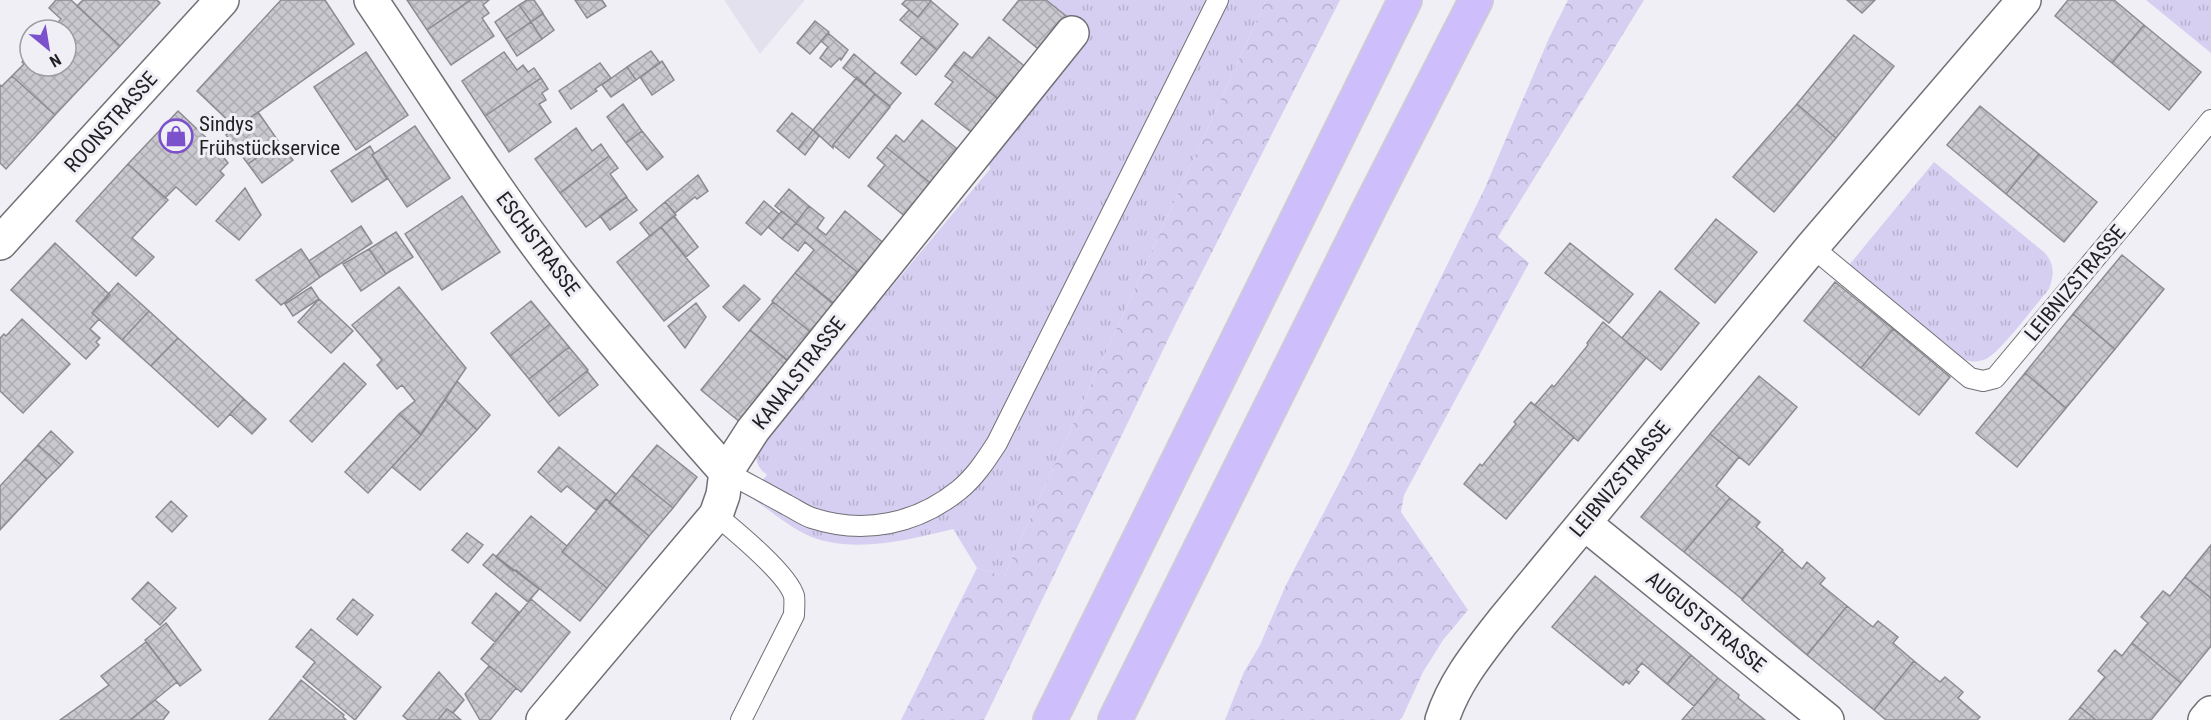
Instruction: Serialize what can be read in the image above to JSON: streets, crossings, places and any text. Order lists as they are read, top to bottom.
{
  "streets": {
    "street": [
      "ROONSTRASSE",
      "ESCHSTRASSE",
      "LEIBNIZSTRASSE",
      "KANALSTRASSE",
      "AUGUSTSTRASSE"
    ]
  },
  "crossings": [
    ["ESCHSTRASSE", "KANALSTRASSE"],
    ["LEIBNIZSTRASSE", "AUGUSTSTRASSE"]
  ],
  "places": {
    "shop": ["Sindys Frühstückservice"]
  },
  "north": "bottom right"
}
